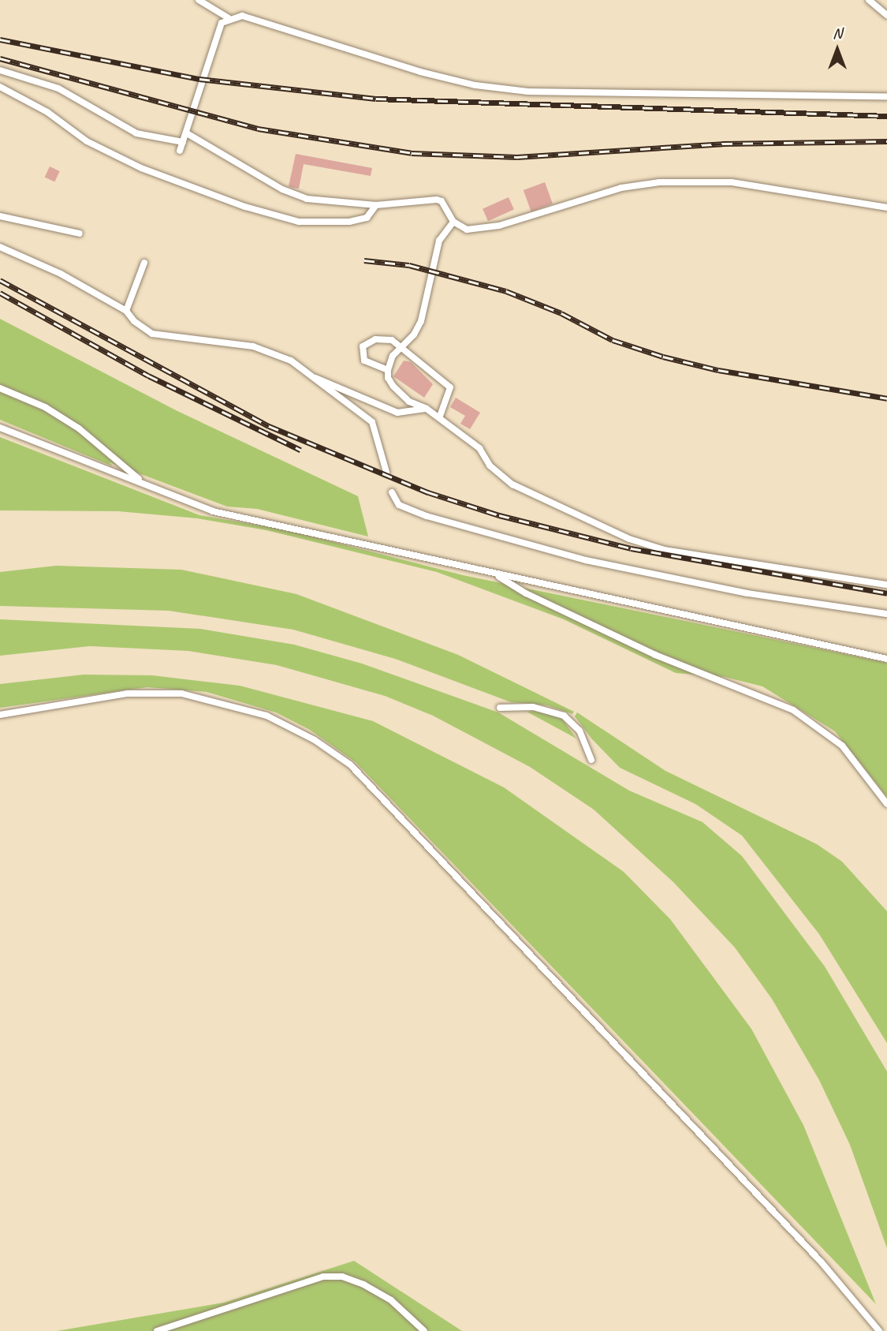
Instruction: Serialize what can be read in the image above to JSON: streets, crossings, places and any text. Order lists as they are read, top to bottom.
{
  "north": "top"
}
